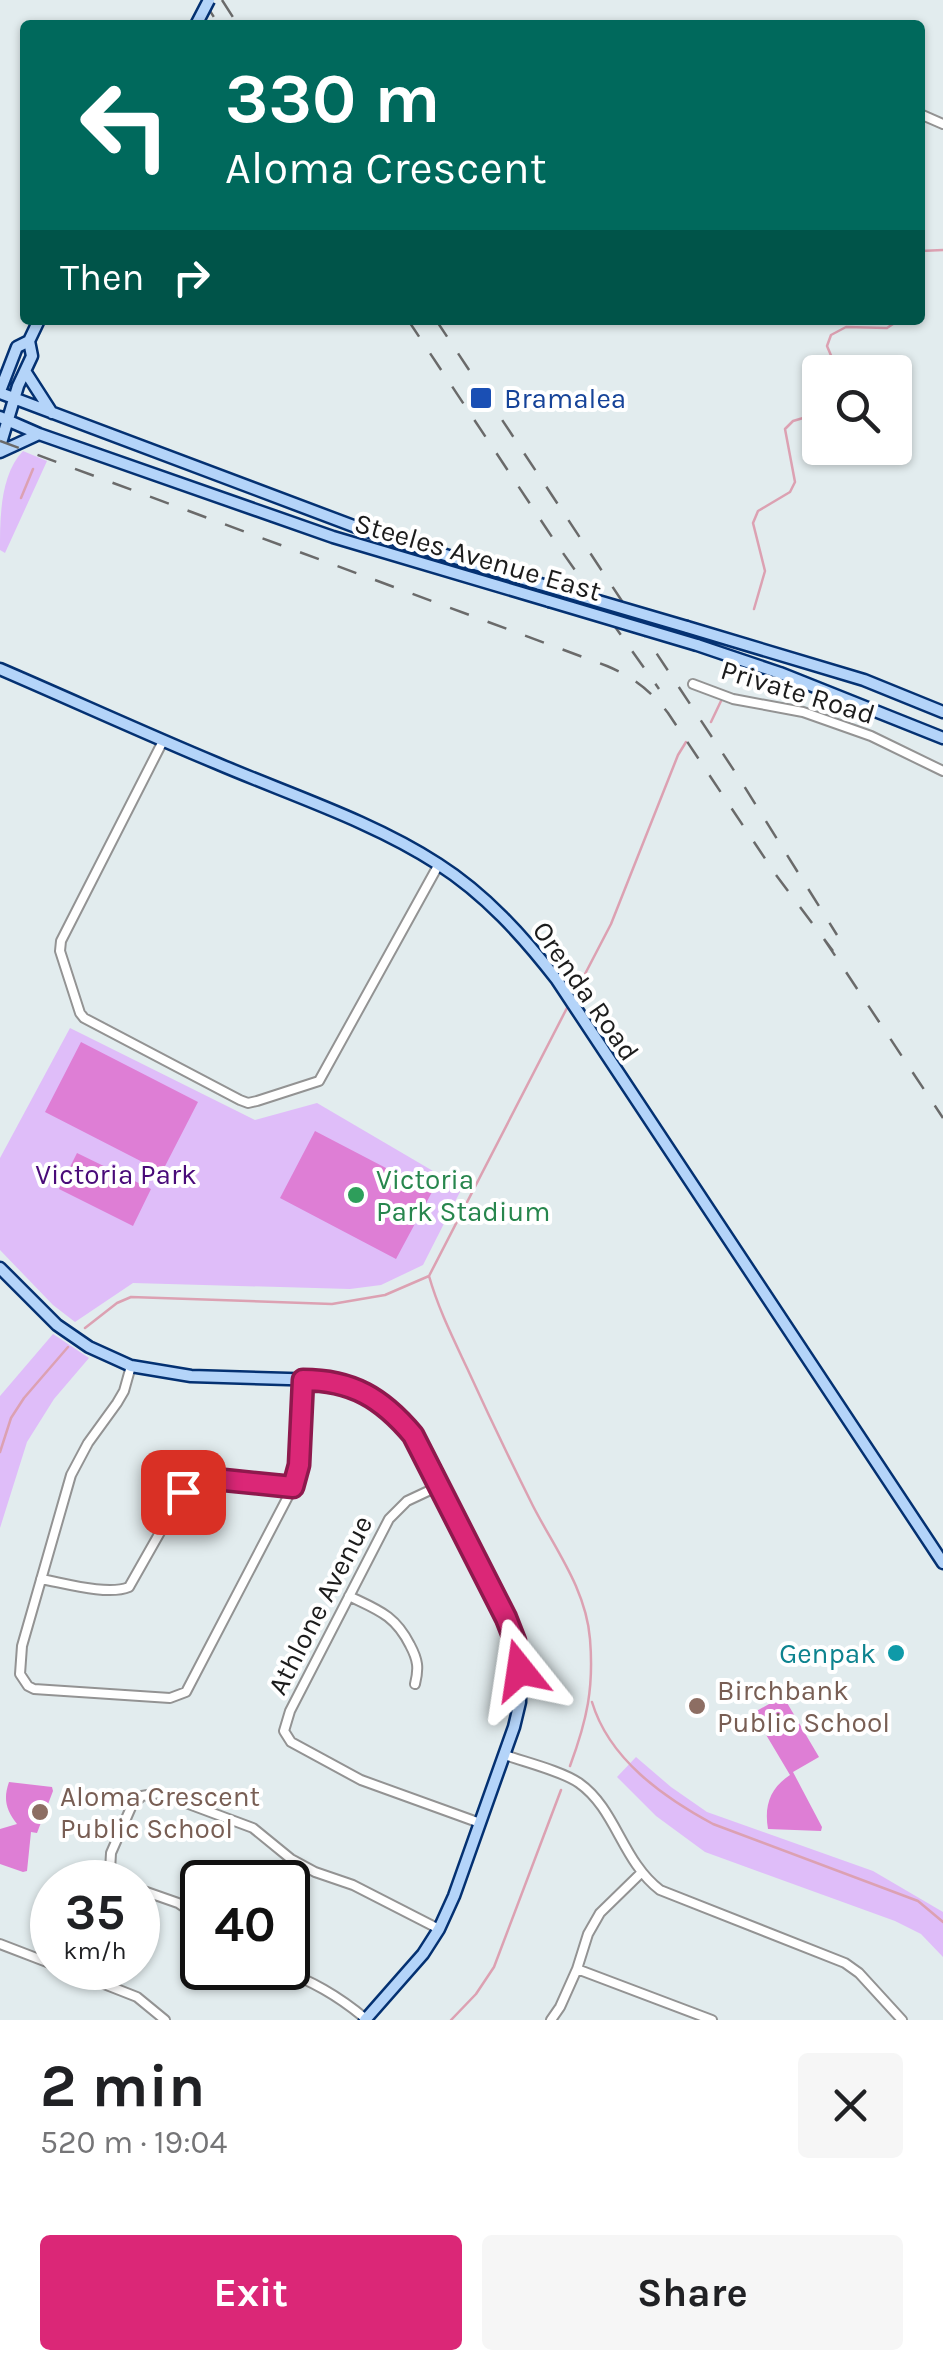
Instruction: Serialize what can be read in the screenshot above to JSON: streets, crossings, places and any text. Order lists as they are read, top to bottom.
{
  "streets": {
    "street": [
      "Steeles Avenue East",
      "Private Road",
      "Orenda Road",
      "Athlone Avenue"
    ]
  },
  "parks": ["Victoria Park"],
  "places": {
    "transit": ["Bramalea"],
    "other": [
      "Victoria Park Stadium",
      "Genpak",
      "Birchbank Public School",
      "Aloma Crescent Public School"
    ]
  },
  "page": {
    "turn": ["330 m", "Aloma Crescent"],
    "then": "Then",
    "speed": "35 km/h",
    "limit": "40",
    "heading": ["2 min", "520 m · 19:04"],
    "buttons": ["Exit", "Share"]
  }
}
